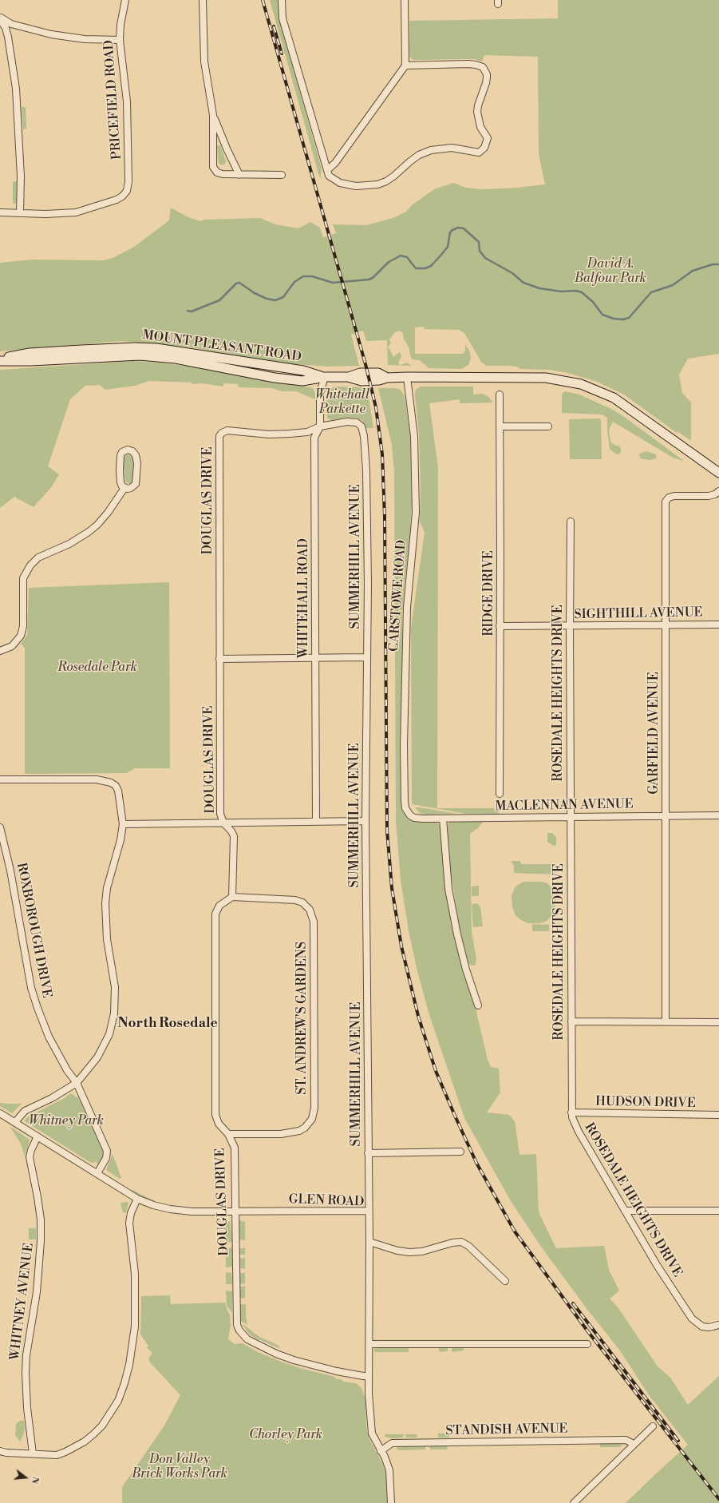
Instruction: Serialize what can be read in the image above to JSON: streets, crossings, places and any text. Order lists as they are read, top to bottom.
{
  "streets": {
    "main road": ["MOUNT PLEASANT ROAD"],
    "street": [
      "PRICEFIELD ROAD",
      "DOUGLAS DRIVE",
      "SUMMERHILL AVENUE",
      "RIDGE DRIVE",
      "CARSTOWE ROAD",
      "WHITEHALL ROAD",
      "SIGHTHILL AVENUE",
      "ROSEDALE HEIGHTS DRIVE",
      "GARFIELD AVENUE",
      "MACLENNAN AVENUE",
      "ROXBOROUGH DRIVE",
      "ST. ANDREW'S GARDENS",
      "HUDSON DRIVE",
      "GLEN ROAD",
      "WHITNEY AVENUE",
      "STANDISH AVENUE"
    ]
  },
  "crossings": [
    ["MOUNT PLEASANT ROAD", "CARSTOWE ROAD"],
    ["MOUNT PLEASANT ROAD", "WHITEHALL ROAD"],
    ["DOUGLAS DRIVE", "SUMMERHILL AVENUE"],
    ["DOUGLAS DRIVE", "WHITEHALL ROAD"],
    ["DOUGLAS DRIVE", "ST. ANDREW'S GARDENS"],
    ["DOUGLAS DRIVE", "GLEN ROAD"],
    ["SUMMERHILL AVENUE", "WHITEHALL ROAD"],
    ["SUMMERHILL AVENUE", "GLEN ROAD"],
    ["RIDGE DRIVE", "SIGHTHILL AVENUE"],
    ["CARSTOWE ROAD", "MACLENNAN AVENUE"],
    ["SIGHTHILL AVENUE", "ROSEDALE HEIGHTS DRIVE"],
    ["SIGHTHILL AVENUE", "GARFIELD AVENUE"],
    ["ROSEDALE HEIGHTS DRIVE", "MACLENNAN AVENUE"],
    ["ROSEDALE HEIGHTS DRIVE", "HUDSON DRIVE"],
    ["GARFIELD AVENUE", "MACLENNAN AVENUE"],
    ["ROXBOROUGH DRIVE", "GLEN ROAD"],
    ["GLEN ROAD", "WHITNEY AVENUE"]
  ],
  "districts": ["North Rosedale"],
  "parks": [
    "David A. Balfour Park",
    "Whitehall Parkette",
    "Rosedale Park",
    "Whitney Park",
    "Chorley Park",
    "Don Valley Brick Works Park"
  ],
  "north": "right"
}
